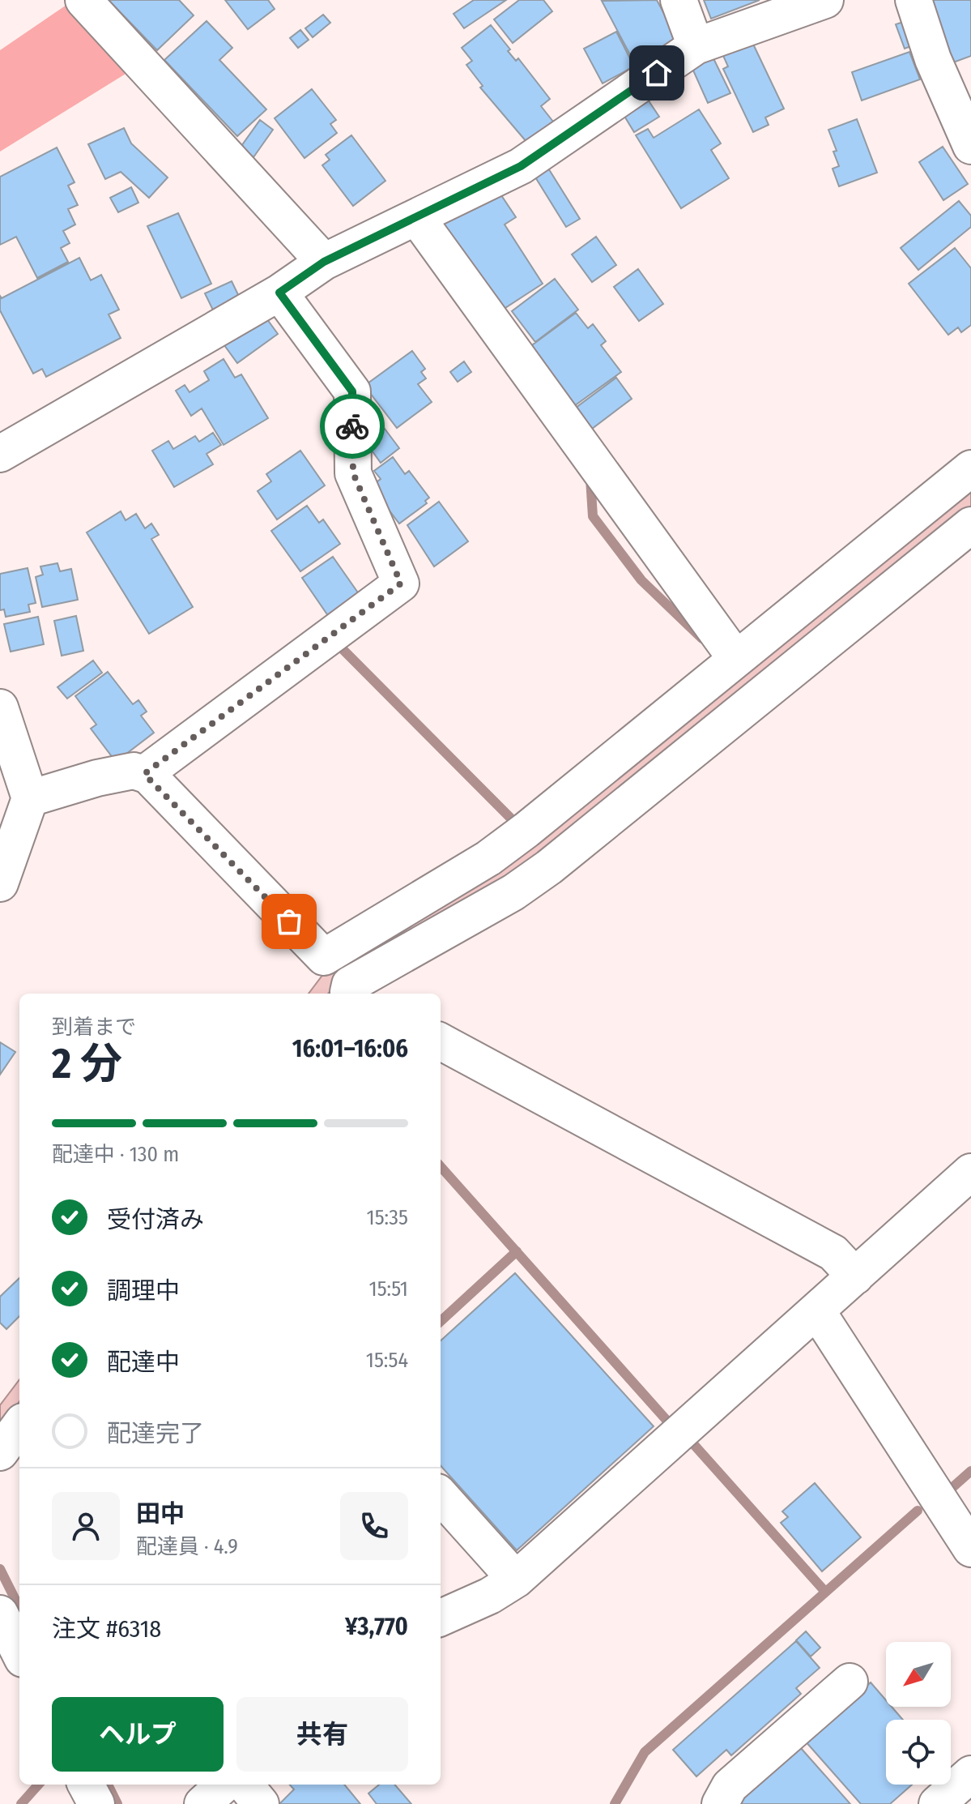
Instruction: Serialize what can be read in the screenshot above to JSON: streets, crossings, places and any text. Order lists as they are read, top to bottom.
{
  "north": "bottom left",
  "page": {
    "heading": ["2 分", "到着まで", "16:01–16:06"],
    "panel": [
      "田中",
      "配達員 · 4.9",
      "注文 #6318",
      "¥3,770"
    ],
    "bar": "配達中 · 130 m",
    "list": [
      ["受付済み", "15:35"],
      ["調理中", "15:51"],
      ["配達中", "15:54"],
      "配達完了"
    ],
    "buttons": ["ヘルプ", "共有"]
  }
}
